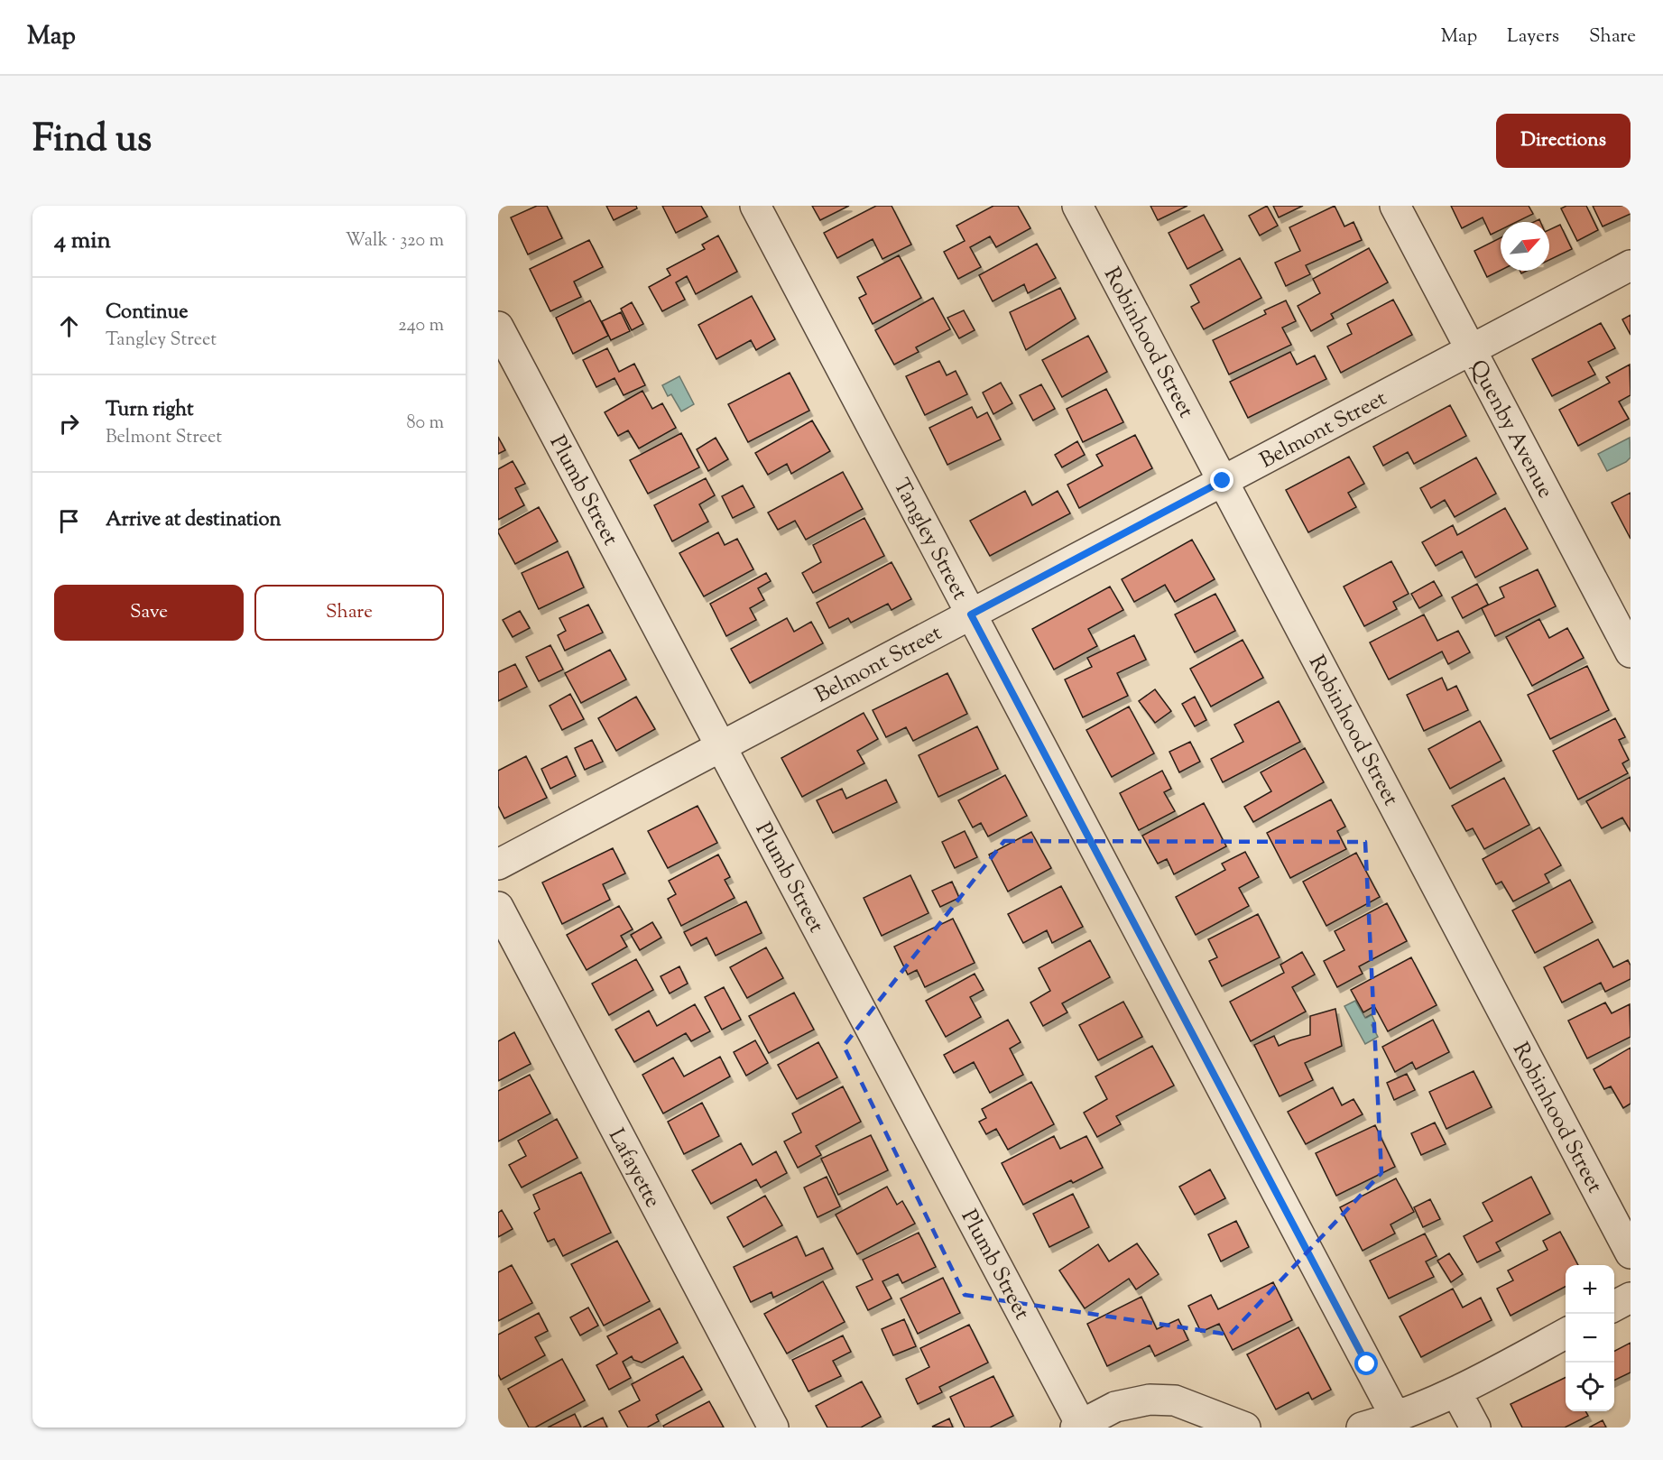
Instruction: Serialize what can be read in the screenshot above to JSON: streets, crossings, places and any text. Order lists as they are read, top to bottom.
{
  "streets": {
    "street": [
      "Robinhood Street",
      "Belmont Street",
      "Quenby Avenue",
      "Plumb Street",
      "Tangley Street",
      "Lafayette"
    ]
  },
  "crossings": [
    ["Robinhood Street", "Belmont Street"],
    ["Belmont Street", "Quenby Avenue"],
    ["Belmont Street", "Plumb Street"],
    ["Belmont Street", "Tangley Street"]
  ],
  "north": "top right",
  "page": {
    "header": "Map",
    "nav": ["Map", "Layers", "Share"],
    "title": "Find us",
    "buttons": [
      "Directions",
      ["Save", "Share"]
    ],
    "heading": ["4 min", "Walk · 320 m"],
    "list": [
      ["Continue", "Tangley Street", "240 m"],
      ["Turn right", "Belmont Street", "80 m"],
      "Arrive at destination"
    ],
    "map_buttons": ["+", "−"]
  }
}
